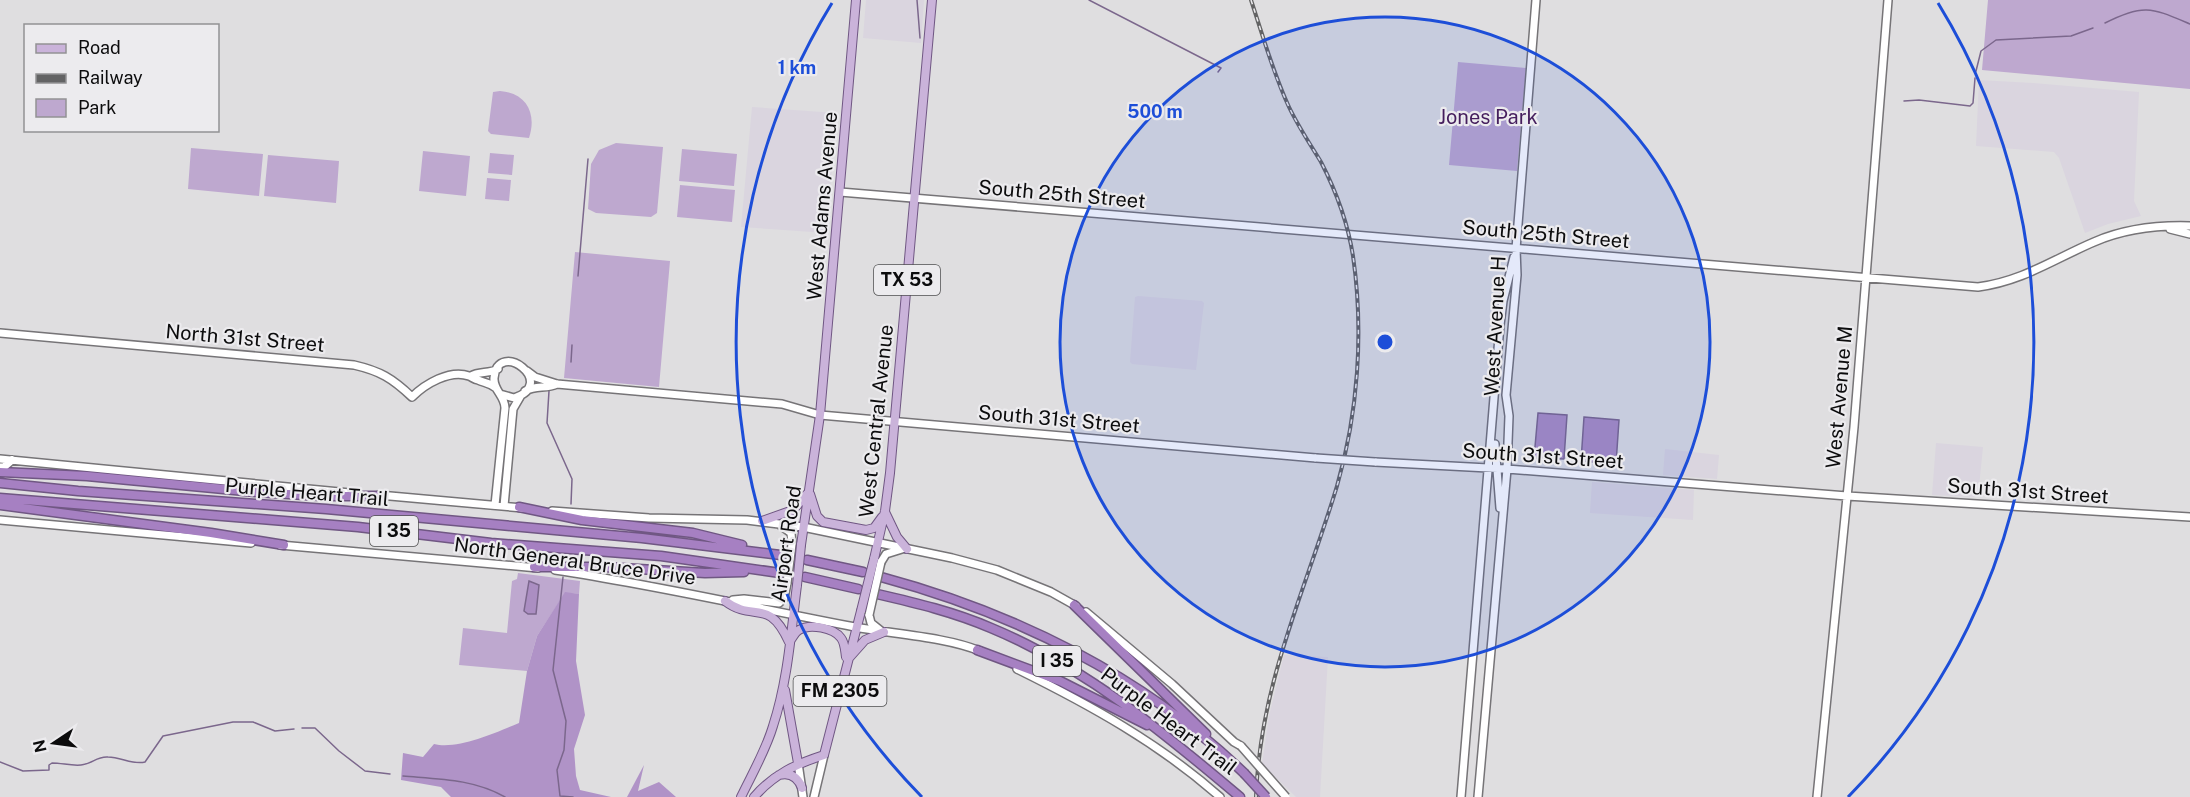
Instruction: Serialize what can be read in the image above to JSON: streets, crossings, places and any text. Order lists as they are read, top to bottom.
{
  "streets": {
    "highway": ["Purple Heart Trail", "I 35"],
    "main road": [
      "South 25th Street",
      "West Adams Avenue",
      "TX 53",
      "West Avenue H",
      "North 31st Street",
      "West Avenue M",
      "South 31st Street",
      "West Central Avenue",
      "Airport Road",
      "North General Bruce Drive",
      "FM 2305"
    ]
  },
  "crossings": [
    ["South 25th Street", "West Adams Avenue"],
    ["South 25th Street", "West Avenue H"],
    ["South 25th Street", "West Avenue M"],
    ["South 25th Street", "West Central Avenue"],
    ["West Adams Avenue", "Airport Road"],
    ["West Avenue H", "South 31st Street"],
    ["West Avenue M", "South 31st Street"],
    ["South 31st Street", "West Central Avenue"],
    ["West Central Avenue", "North General Bruce Drive"],
    ["West Central Avenue", "FM 2305"],
    ["Airport Road", "North General Bruce Drive"],
    ["North General Bruce Drive", "FM 2305"]
  ],
  "parks": ["Jones Park"],
  "legend": ["Road", "Railway", "Park"],
  "north": "left",
  "rings": ["1 km", "500 m"]
}
